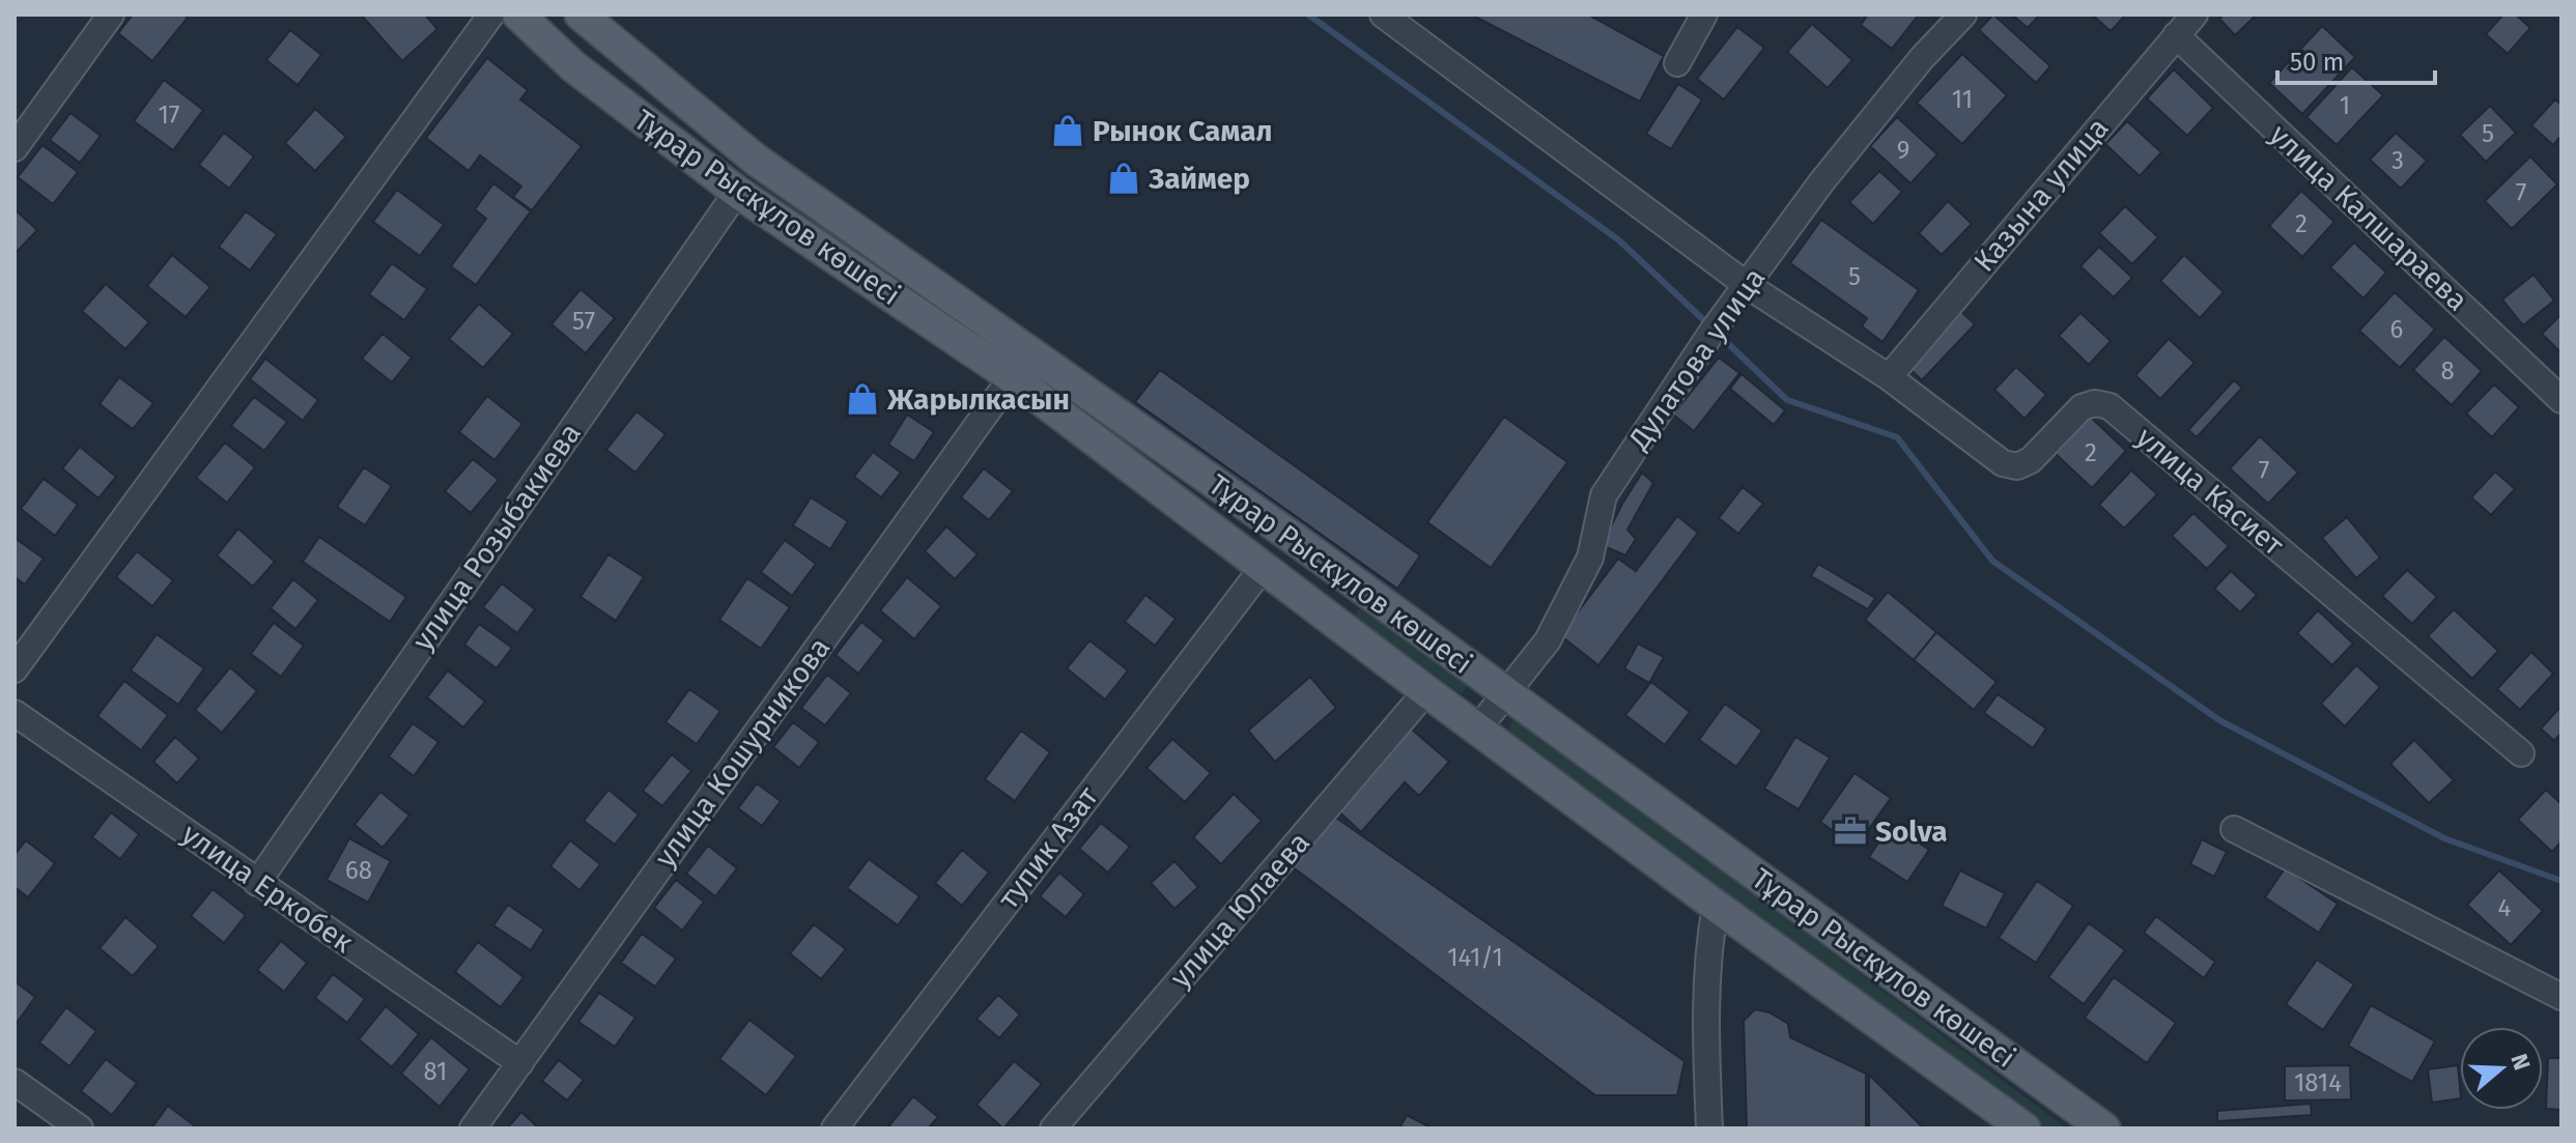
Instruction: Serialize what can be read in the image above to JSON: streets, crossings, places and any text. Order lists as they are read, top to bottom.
{
  "streets": {
    "main road": ["Тұрар Рыскұлов көшесі"],
    "street": [
      "Казына улица",
      "улица Калшараева",
      "Дулатова улица",
      "улица Касиет",
      "улица Розыбакиева",
      "улица Кошурникова",
      "тупик Азат",
      "улица Еркобек",
      "улица Юлаева"
    ]
  },
  "crossings": [
    ["Казына улица", "улица Калшараева"],
    ["Казына улица", "улица Касиет"],
    ["Тұрар Рыскұлов көшесі", "Дулатова улица"],
    ["Тұрар Рыскұлов көшесі", "улица Розыбакиева"],
    ["Тұрар Рыскұлов көшесі", "улица Кошурникова"],
    ["Тұрар Рыскұлов көшесі", "тупик Азат"],
    ["Тұрар Рыскұлов көшесі", "улица Юлаева"],
    ["улица Розыбакиева", "улица Еркобек"],
    ["улица Кошурникова", "улица Еркобек"]
  ],
  "places": {
    "shop": ["Рынок Самал", "Займер", "Жарылкасын"],
    "office": ["Solva"]
  },
  "house_numbers": [
    "11",
    "1",
    "17",
    "5",
    "9",
    "3",
    "7",
    "2",
    "5",
    "57",
    "6",
    "8",
    "2",
    "7",
    "68",
    "4",
    "141/1",
    "81",
    "1814"
  ],
  "scale_bar": "50 m",
  "north": "right"
}
